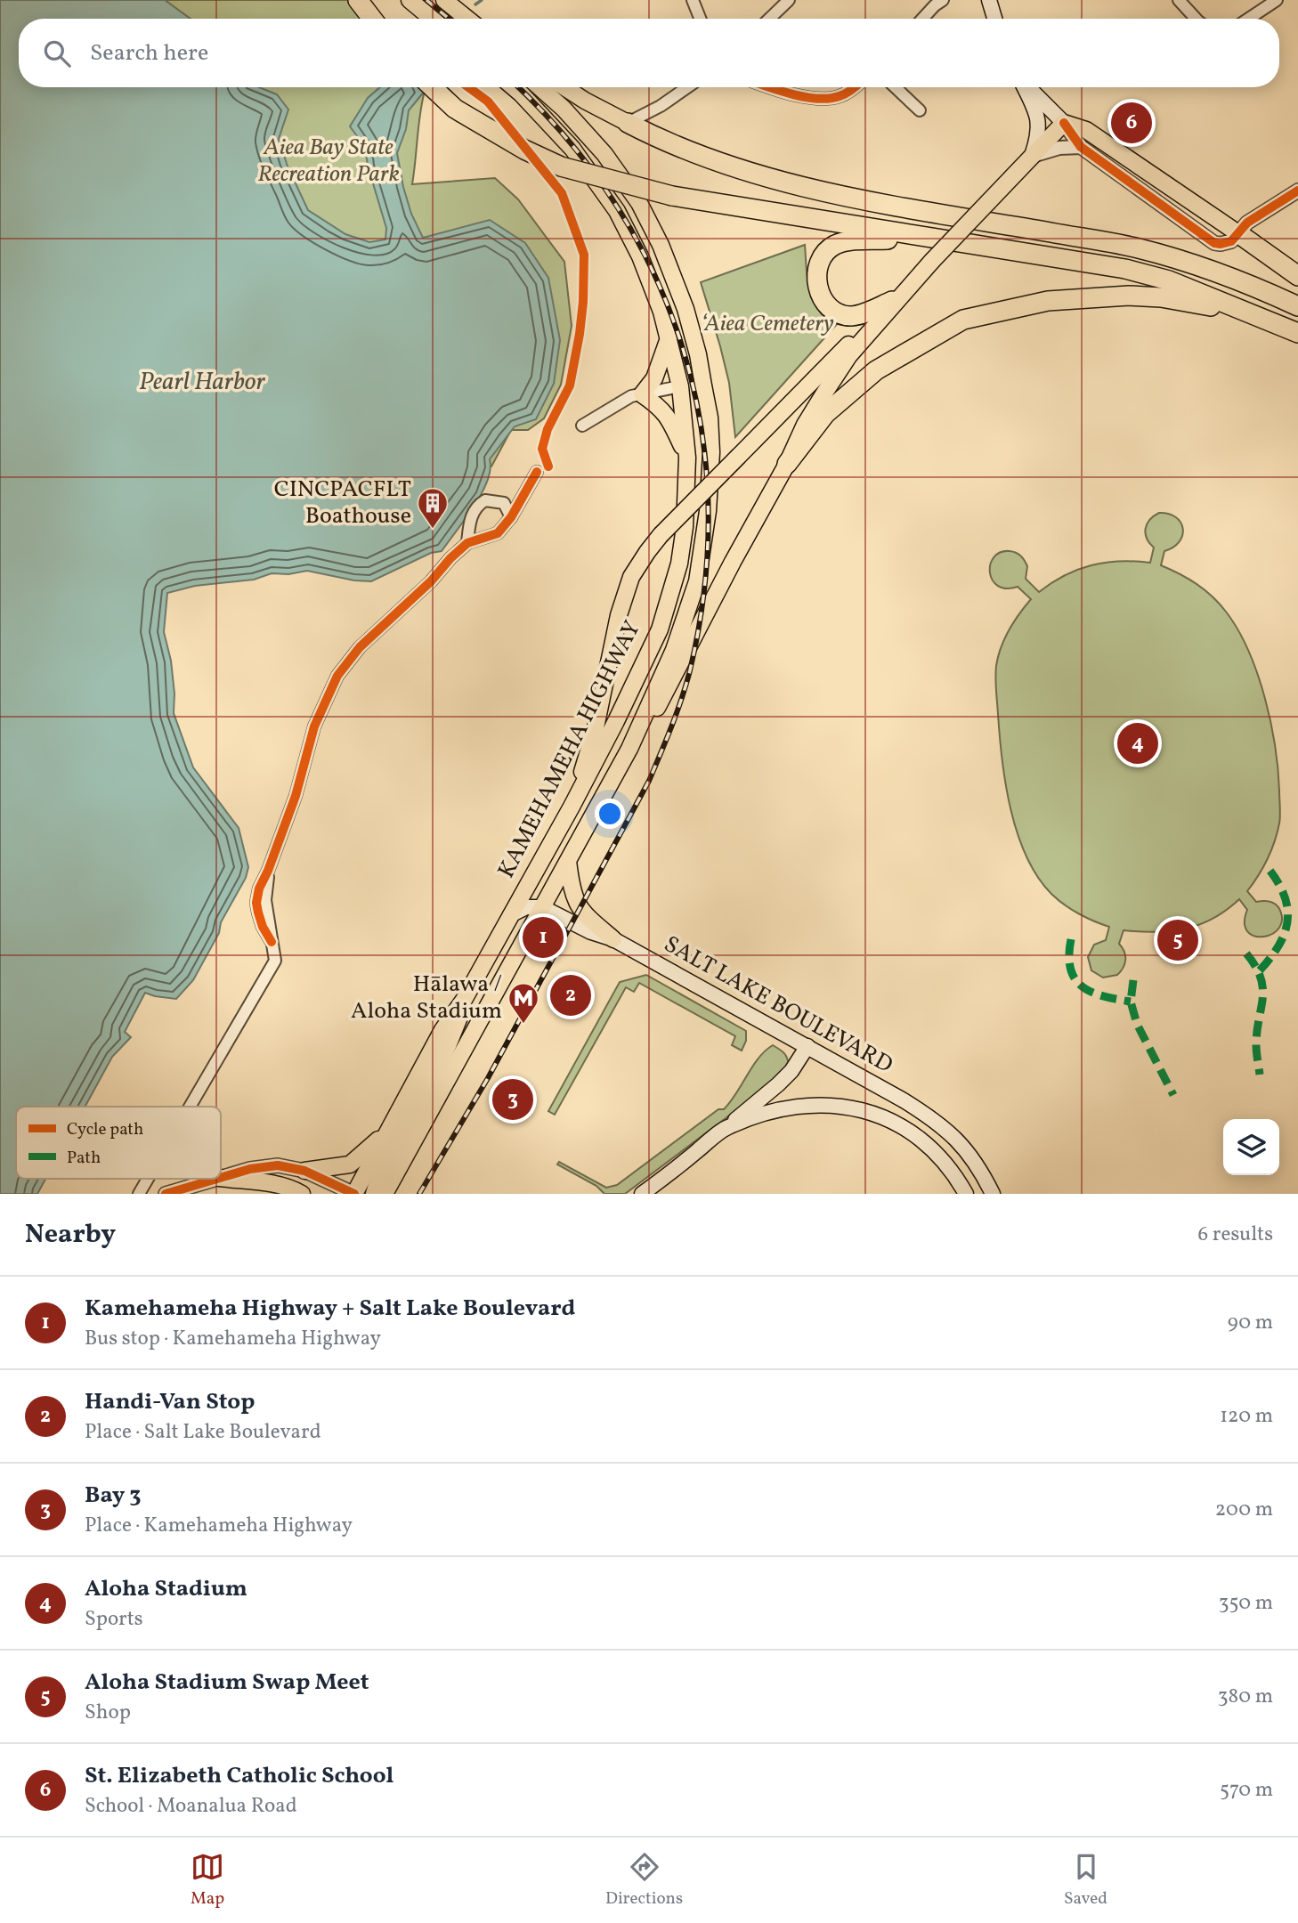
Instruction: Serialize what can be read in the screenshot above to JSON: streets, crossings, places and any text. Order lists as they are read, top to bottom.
{
  "streets": {
    "main road": ["KAMEHAMEHA HIGHWAY", "SALT LAKE BOULEVARD"]
  },
  "crossings": [
    ["KAMEHAMEHA HIGHWAY", "SALT LAKE BOULEVARD"]
  ],
  "water": ["Pearl Harbor"],
  "parks": ["Aiea Bay State Recreation Park", "ʻAiea Cemetery"],
  "places": {
    "building": ["CINCPACFLT Boathouse"],
    "metro station": ["Hālawa / Aloha Stadium"]
  },
  "legend": ["Cycle path", "Path"],
  "page": {
    "search": "Search here",
    "pins": [
      "6",
      "4",
      "1",
      "5",
      "2",
      "3"
    ],
    "heading": ["Nearby", "6 results"],
    "list": [
      {
        "mark": "1",
        "name": "Kamehameha Highway + Salt Lake Boulevard",
        "note": "Bus stop · Kamehameha Highway",
        "value": "90 m"
      },
      {
        "mark": "2",
        "name": "Handi-Van Stop",
        "note": "Place · Salt Lake Boulevard",
        "value": "120 m"
      },
      {
        "mark": "3",
        "name": "Bay 3",
        "note": "Place · Kamehameha Highway",
        "value": "200 m"
      },
      {
        "mark": "4",
        "name": "Aloha Stadium",
        "note": "Sports",
        "value": "350 m"
      },
      {
        "mark": "5",
        "name": "Aloha Stadium Swap Meet",
        "note": "Shop",
        "value": "380 m"
      },
      {
        "mark": "6",
        "name": "St. Elizabeth Catholic School",
        "note": "School · Moanalua Road",
        "value": "570 m"
      }
    ],
    "nav": ["Map", "Directions", "Saved"]
  }
}
